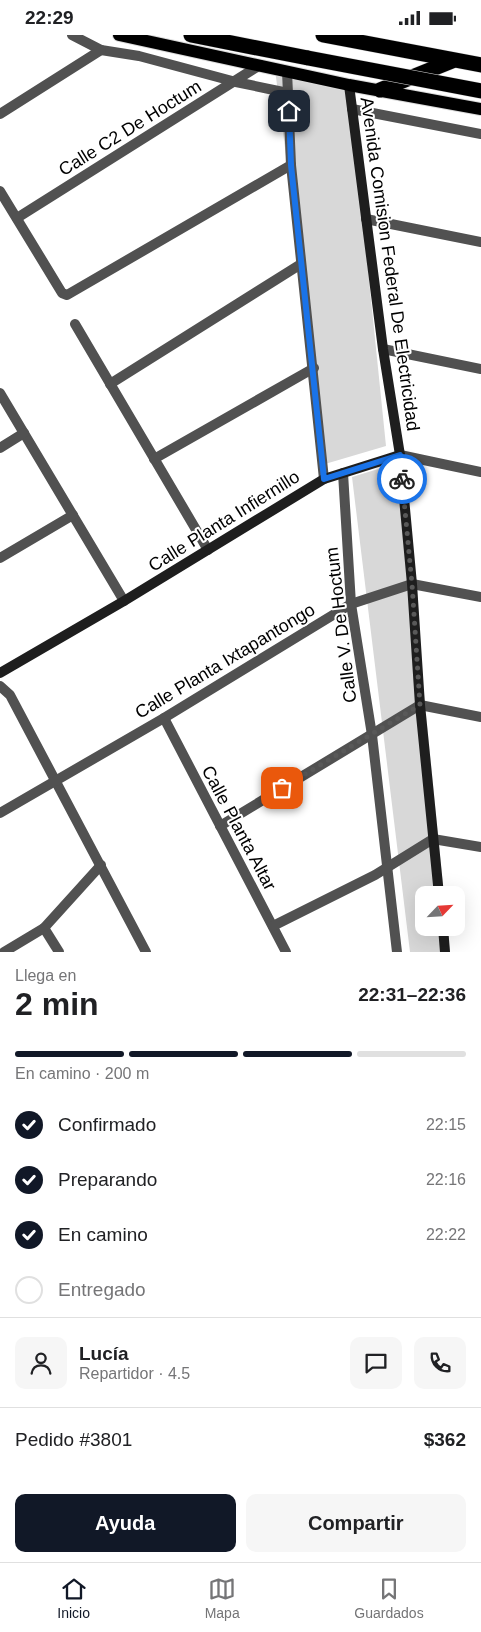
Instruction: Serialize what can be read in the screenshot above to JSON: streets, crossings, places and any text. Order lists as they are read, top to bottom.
{
  "streets": {
    "main road": ["Avenida Comision Federal De Electricidad", "Calle Planta Infiernillo"],
    "street": [
      "Calle C2 De Hoctum",
      "Calle V. De Hoctum",
      "Calle Planta Ixtapantongo",
      "Calle Planta Altar"
    ]
  },
  "crossings": [
    ["Avenida Comision Federal De Electricidad", "Calle Planta Infiernillo"],
    ["Avenida Comision Federal De Electricidad", "Calle Planta Ixtapantongo"],
    ["Calle Planta Infiernillo", "Calle V. De Hoctum"],
    ["Calle V. De Hoctum", "Calle Planta Ixtapantongo"],
    ["Calle Planta Ixtapantongo", "Calle Planta Altar"]
  ],
  "north": "top right",
  "page": {
    "status": "22:29",
    "heading": ["2 min", "Llega en", "22:31–22:36"],
    "panel": [
      "Lucía",
      "Repartidor · 4.5",
      "Pedido #3801",
      "$362"
    ],
    "bar": "En camino · 200 m",
    "list": [
      ["Confirmado", "22:15"],
      ["Preparando", "22:16"],
      ["En camino", "22:22"],
      "Entregado"
    ],
    "buttons": ["Ayuda", "Compartir"],
    "tabs": ["Inicio", "Mapa", "Guardados"]
  }
}
